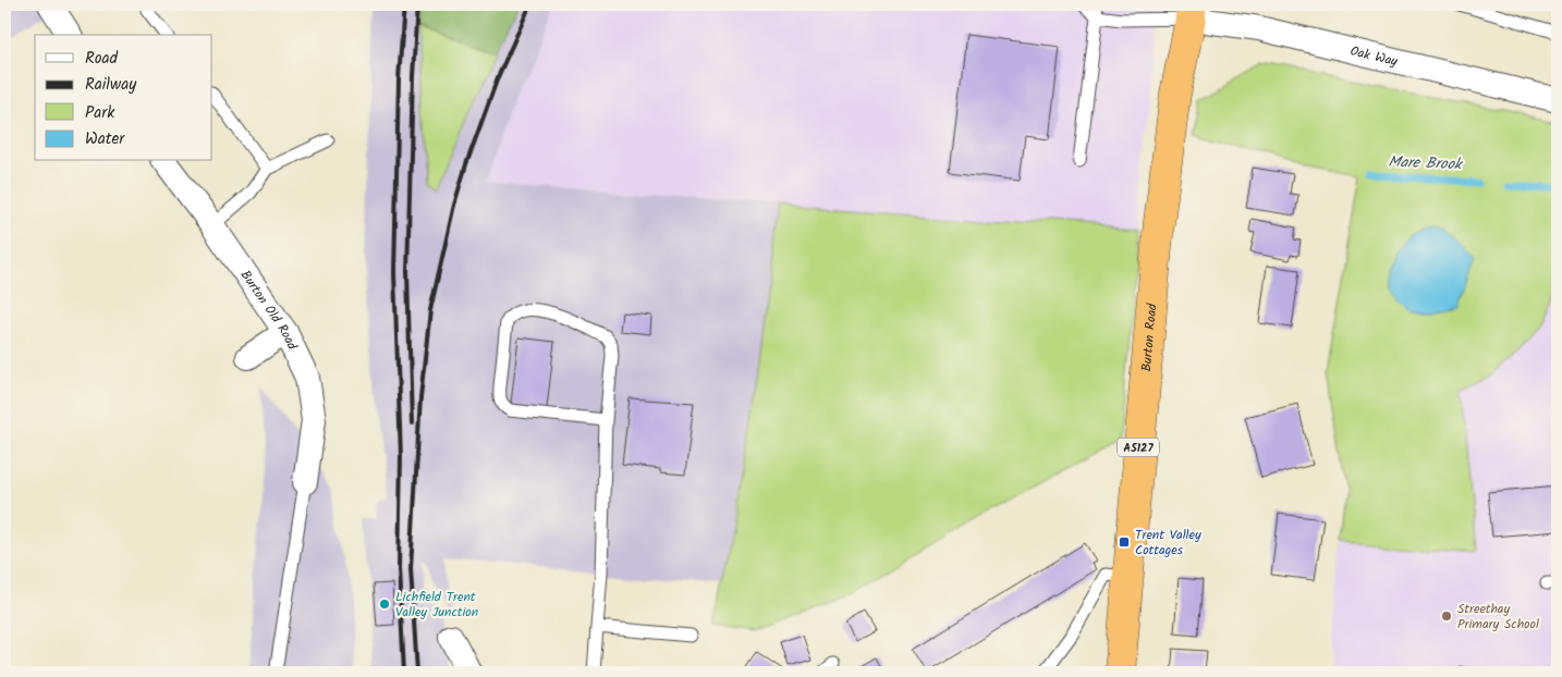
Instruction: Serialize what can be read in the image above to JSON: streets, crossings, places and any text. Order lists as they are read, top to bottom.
{
  "streets": {
    "highway": ["Burton Road", "A5127"],
    "street": ["Oak Way", "Burton Old Road"]
  },
  "crossings": [
    ["Oak Way", "Burton Road"]
  ],
  "water": ["Mare Brook"],
  "places": {
    "transit": ["Trent Valley Cottages"],
    "other": ["Lichfield Trent Valley Junction", "Streethay Primary School"]
  },
  "legend": [
    "Road",
    "Railway",
    "Park",
    "Water"
  ]
}
